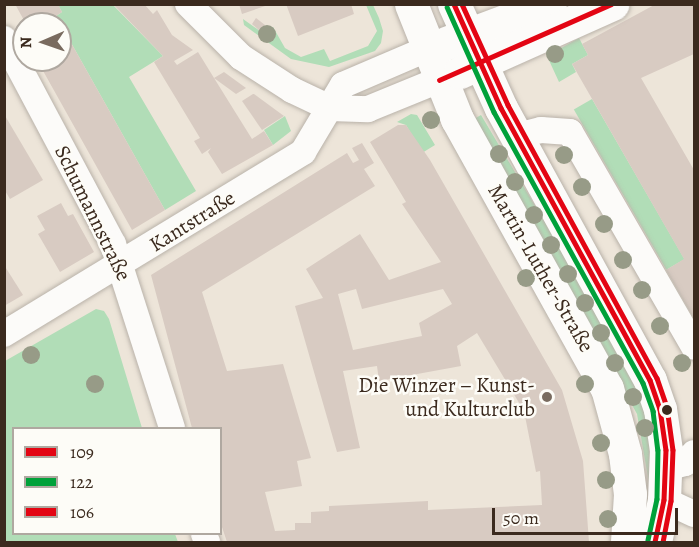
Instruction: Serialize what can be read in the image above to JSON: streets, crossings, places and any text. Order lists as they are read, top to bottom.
{
  "streets": {
    "main road": ["Martin-Luther-Straße"],
    "street": ["Schumannstraße", "Kantstraße"]
  },
  "crossings": [
    ["Schumannstraße", "Kantstraße"],
    ["Kantstraße", "Martin-Luther-Straße"]
  ],
  "places": ["Die Winzer – Kunst- und Kulturclub"],
  "lines": ["transit line 109", "transit line 106", "transit line 122"],
  "legend": ["109", "122", "106"],
  "scale_bar": "50 m",
  "north": "left"
}
